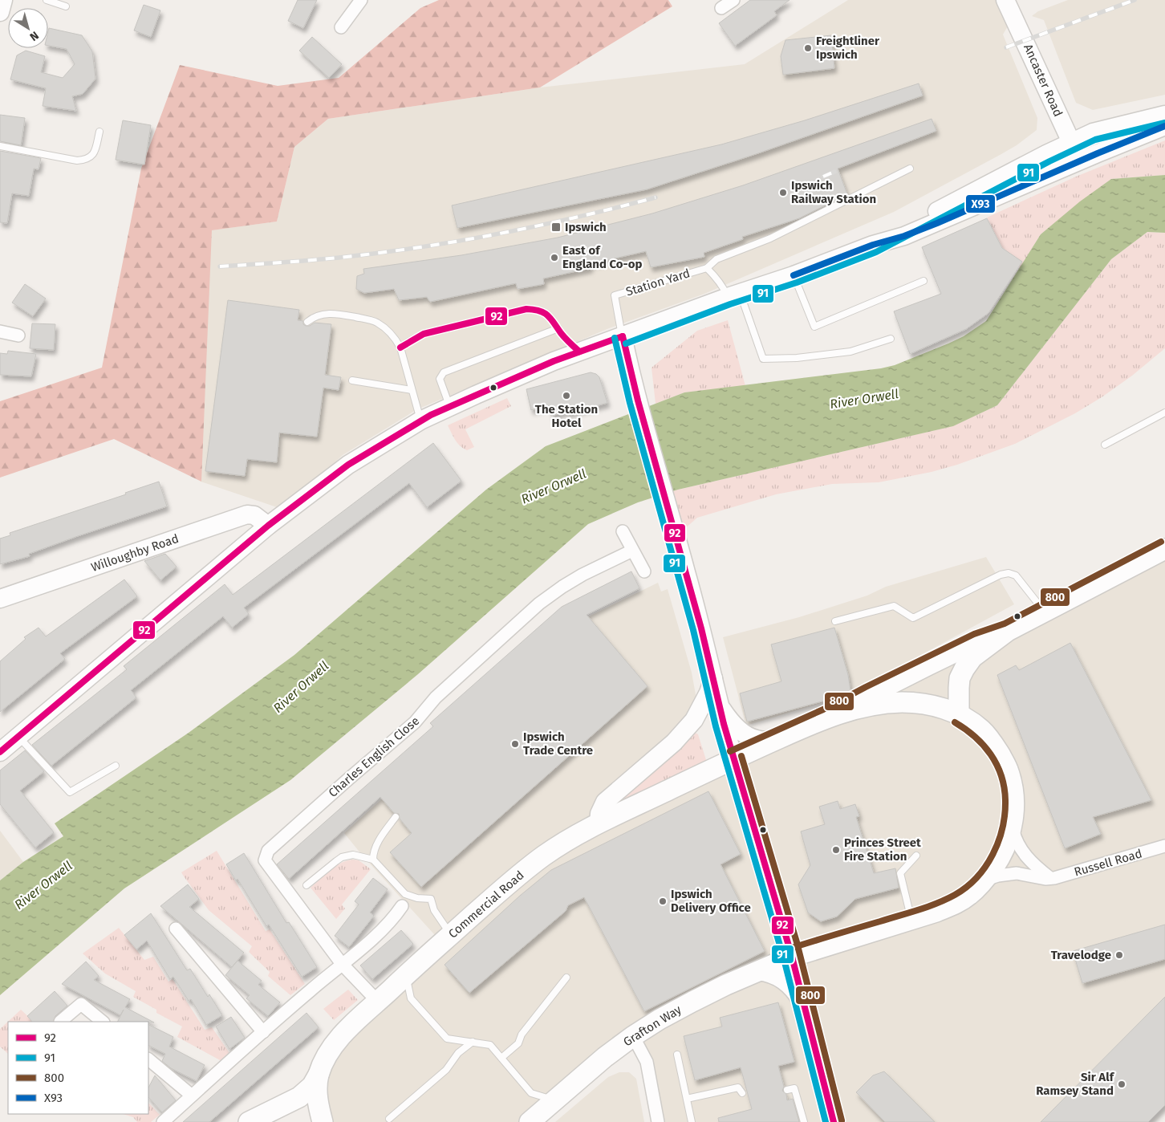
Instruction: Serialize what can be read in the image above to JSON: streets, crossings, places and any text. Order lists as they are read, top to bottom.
{
  "streets": {
    "main road": [
      "Ancaster Road",
      "Willoughby Road",
      "Commercial Road",
      "Grafton Way"
    ],
    "street": ["Charles English Close", "Russell Road"],
    "lane": ["Station Yard"]
  },
  "crossings": [
    ["Charles English Close", "Commercial Road"],
    ["Russell Road", "Grafton Way"],
    ["Commercial Road", "Grafton Way"]
  ],
  "water": ["River Orwell"],
  "places": {
    "other": [
      "Freightliner Ipswich",
      "Ipswich Railway Station",
      "East of England Co-op",
      "The Station Hotel",
      "Ipswich Trade Centre",
      "Princes Street Fire Station",
      "Ipswich Delivery Office",
      "Travelodge",
      "Sir Alf Ramsey Stand"
    ],
    "transit": ["Ipswich"]
  },
  "lines": [
    "transit line 91",
    "transit line X93",
    "transit line 92",
    "transit line 800"
  ],
  "legend": [
    "92",
    "91",
    "800",
    "X93"
  ],
  "north": "bottom right"
}
